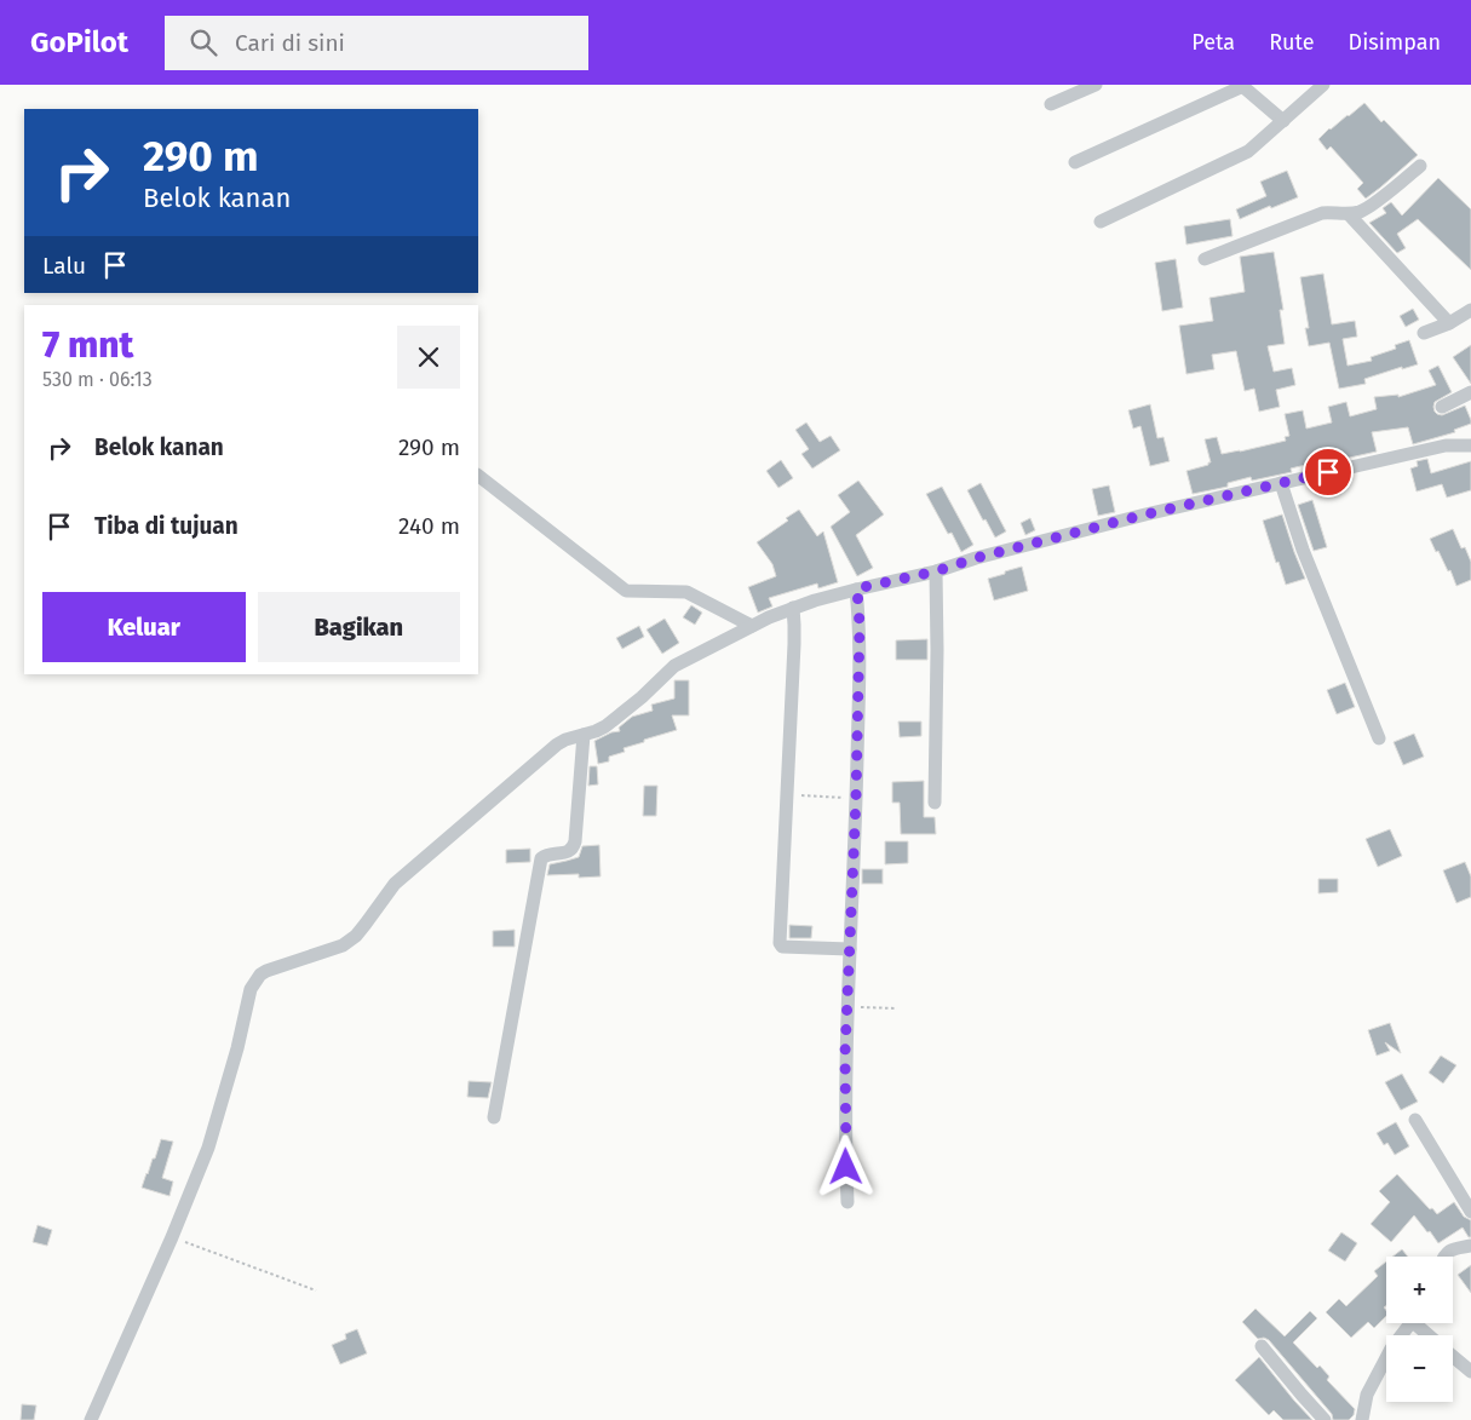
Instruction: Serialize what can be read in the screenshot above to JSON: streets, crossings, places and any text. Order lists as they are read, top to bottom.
{
  "page": {
    "header": "GoPilot",
    "search": "Cari di sini",
    "nav": ["Peta", "Rute", "Disimpan"],
    "turn": ["290 m", "Belok kanan"],
    "then": "Lalu",
    "heading": ["7 mnt", "530 m · 06:13"],
    "list": [
      {
        "name": "Belok kanan",
        "value": "290 m"
      },
      {
        "name": "Tiba di tujuan",
        "value": "240 m"
      }
    ],
    "buttons": ["Keluar", "Bagikan"],
    "map_buttons": ["+", "−"]
  }
}
